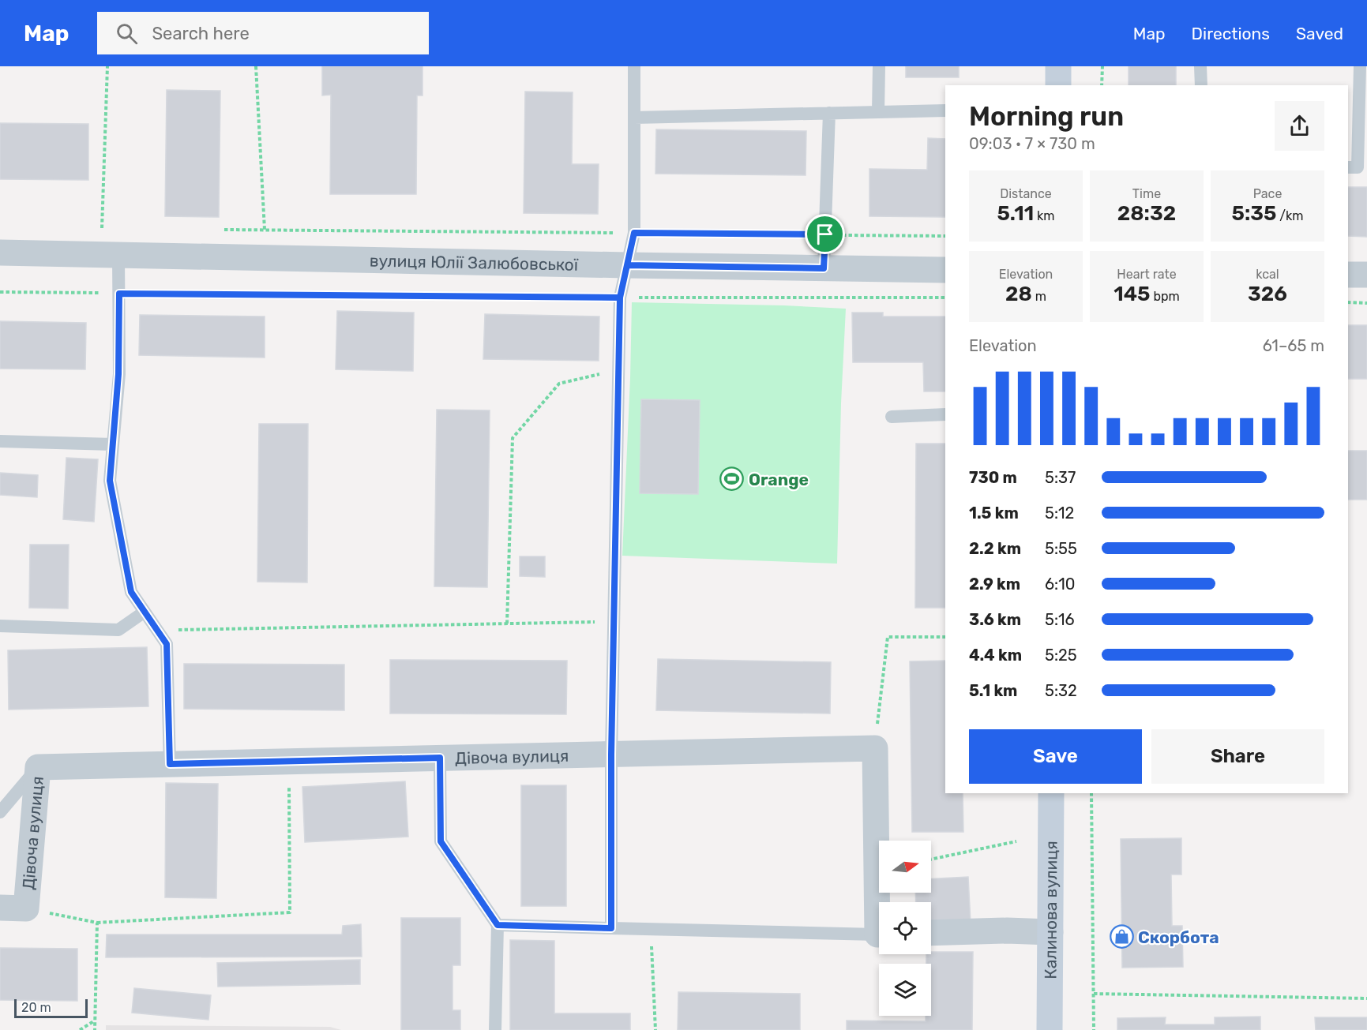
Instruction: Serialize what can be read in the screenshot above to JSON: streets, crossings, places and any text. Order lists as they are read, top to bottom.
{
  "streets": {
    "main road": ["Калинова вулиця"],
    "street": ["вулиця Юлії Залюбовської", "Дівоча вулиця"]
  },
  "places": {
    "sports": ["Orange"],
    "shop": ["Скорбота"]
  },
  "scale_bar": "20 m",
  "north": "right",
  "page": {
    "header": "Map",
    "search": "Search here",
    "nav": ["Map", "Directions", "Saved"],
    "heading": ["Morning run", "09:03 · 7 × 730 m"],
    "stats": [
      ["Distance", "5.11 km"],
      ["Time", "28:32"],
      ["Pace", "5:35 /km"],
      ["Elevation", "28 m"],
      ["Heart rate", "145 bpm"],
      ["kcal", "326"]
    ],
    "chart": ["Elevation", "61–65 m"],
    "list": [
      {
        "name": "730 m",
        "note": "5:37"
      },
      {
        "name": "1.5 km",
        "note": "5:12"
      },
      {
        "name": "2.2 km",
        "note": "5:55"
      },
      {
        "name": "2.9 km",
        "note": "6:10"
      },
      {
        "name": "3.6 km",
        "note": "5:16"
      },
      {
        "name": "4.4 km",
        "note": "5:25"
      },
      {
        "name": "5.1 km",
        "note": "5:32"
      }
    ],
    "buttons": ["Save", "Share"],
    "scale": "20 m"
  }
}
